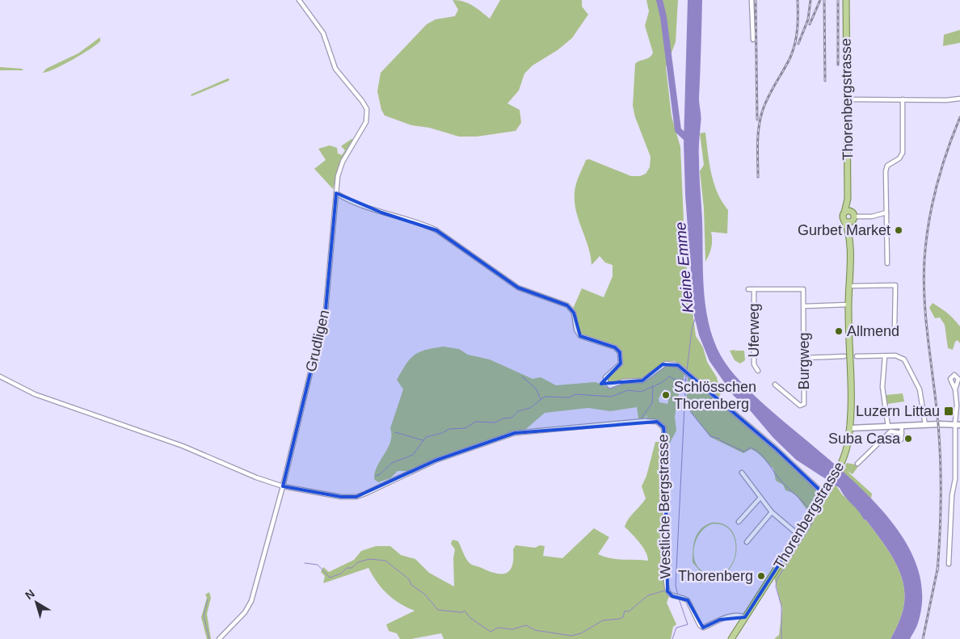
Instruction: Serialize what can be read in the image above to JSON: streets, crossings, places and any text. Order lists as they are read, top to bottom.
{
  "streets": {
    "main road": ["Thorenbergstrasse"],
    "street": [
      "Uferweg",
      "Grudligen",
      "Burgweg",
      "Westliche Bergstrasse"
    ]
  },
  "crossings": [
    ["Thorenbergstrasse", "Westliche Bergstrasse"],
    ["Grudligen", "Westliche Bergstrasse"]
  ],
  "water": ["Kleine Emme"],
  "places": {
    "other": [
      "Gurbet Market",
      "Allmend",
      "Schlösschen Thorenberg",
      "Suba Casa",
      "Thorenberg"
    ],
    "transit": ["Luzern Littau"]
  },
  "north": "top left"
}
